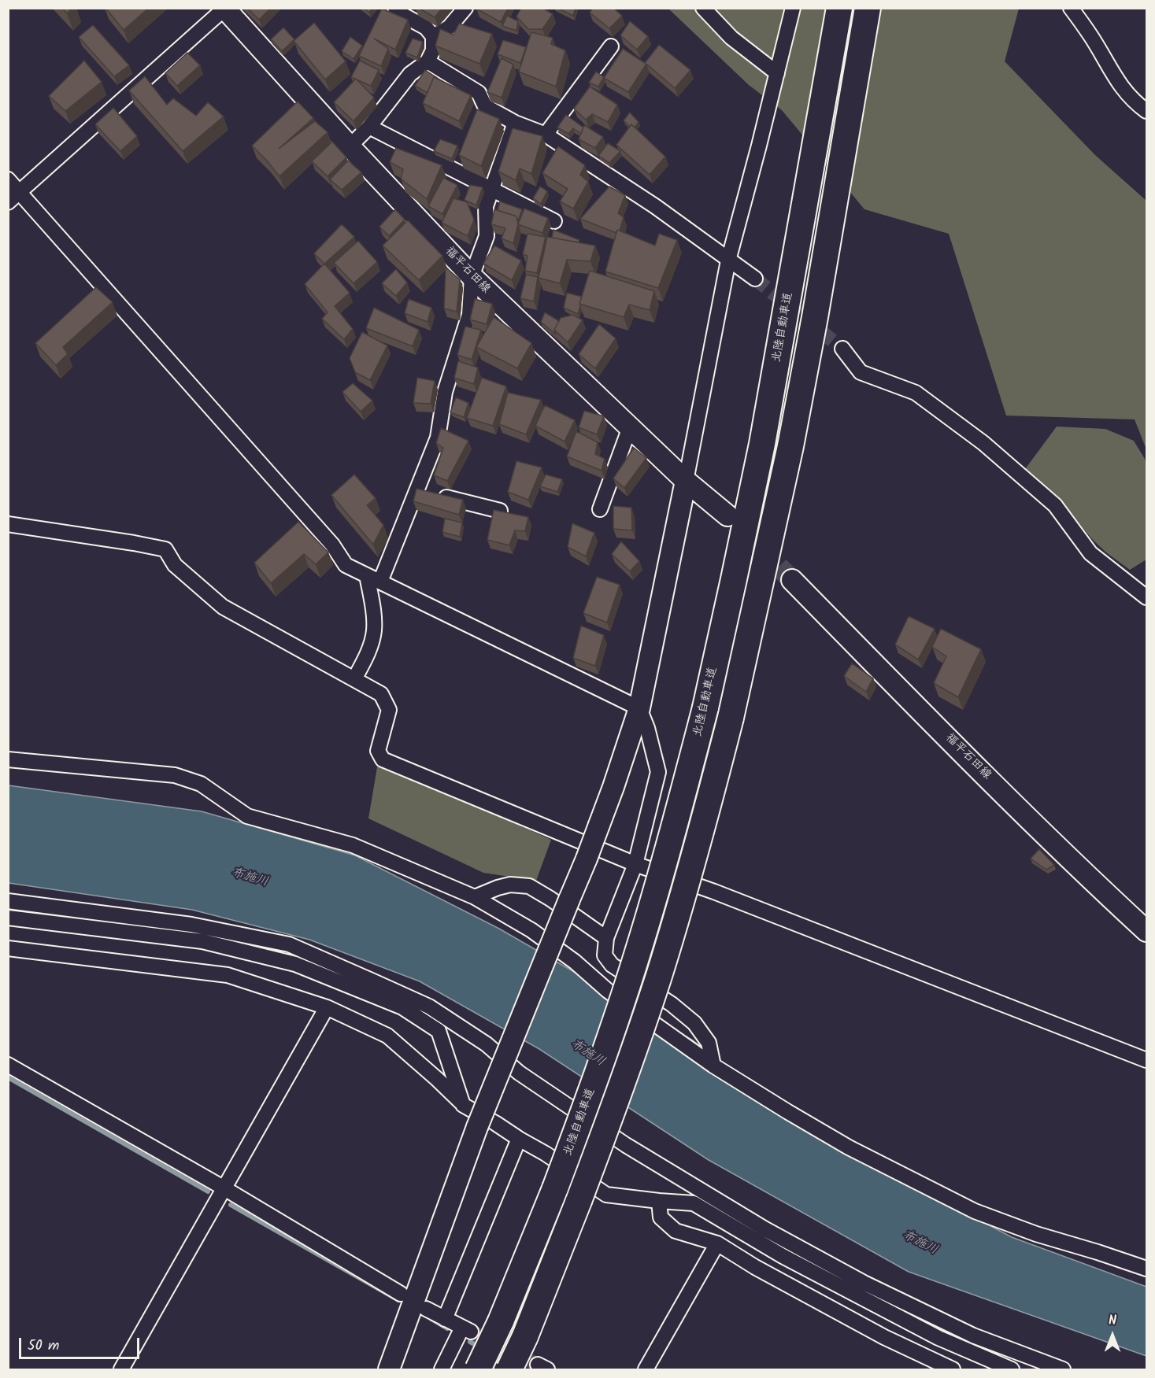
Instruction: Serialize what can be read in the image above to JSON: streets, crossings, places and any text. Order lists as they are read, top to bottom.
{
  "streets": {
    "highway": ["北陸自動車道"],
    "main road": ["福平石田線"]
  },
  "water": ["布施川"],
  "scale_bar": "50 m",
  "north": "top"
}
